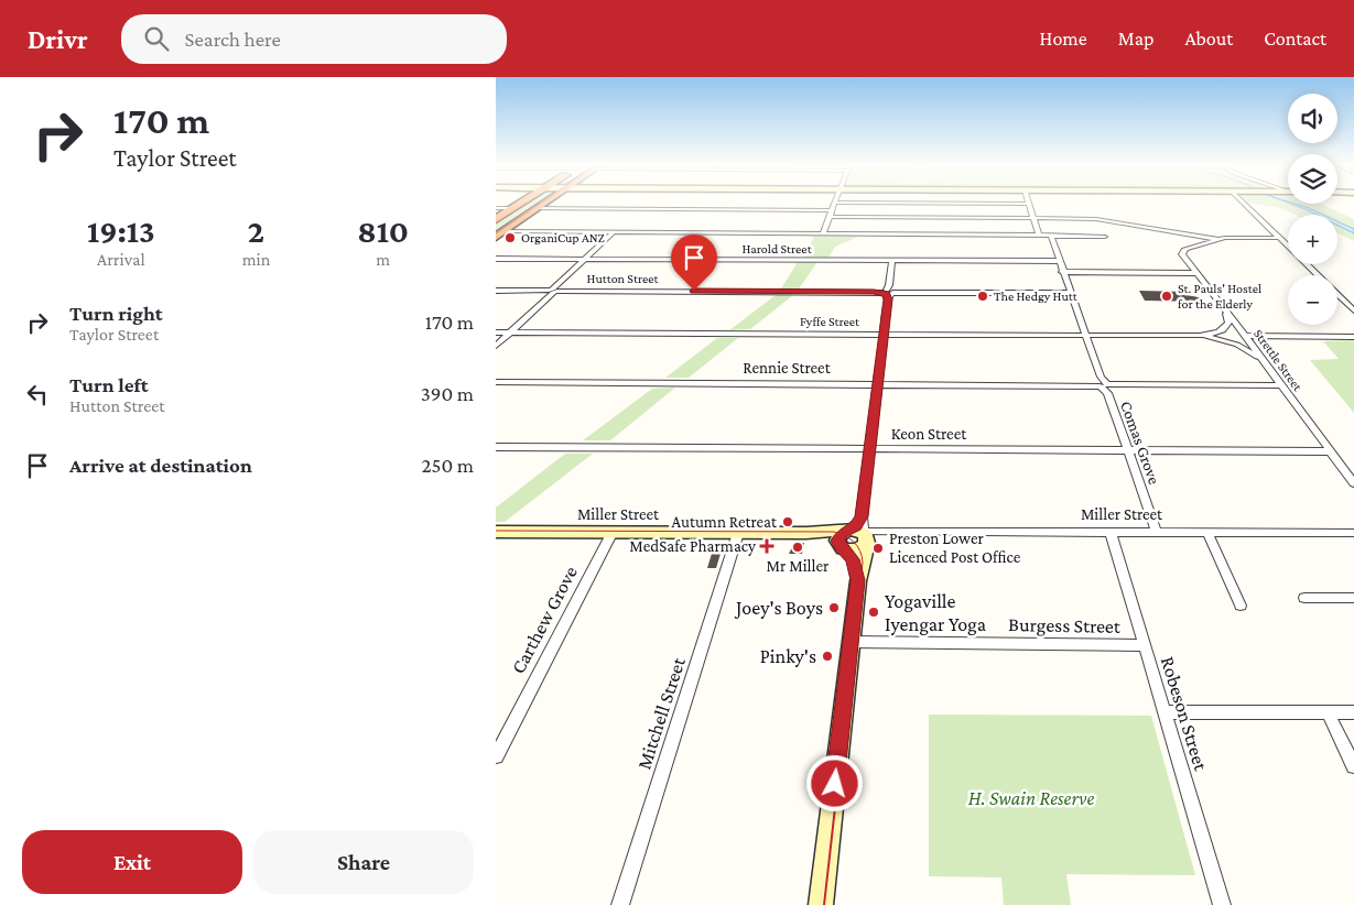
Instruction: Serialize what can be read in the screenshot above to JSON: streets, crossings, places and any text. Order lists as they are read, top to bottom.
{
  "streets": {
    "main road": ["Miller Street"],
    "street": [
      "Harold Street",
      "Hutton Street",
      "Fyffe Street",
      "Strettle Street",
      "Rennie Street",
      "Keon Street",
      "Comas Grove",
      "Carthew Grove",
      "Burgess Street",
      "Mitchell Street",
      "Robeson Street"
    ]
  },
  "crossings": [
    ["Harold Street", "Comas Grove"],
    ["Hutton Street", "Comas Grove"],
    ["Fyffe Street", "Strettle Street"],
    ["Fyffe Street", "Comas Grove"],
    ["Strettle Street", "Rennie Street"],
    ["Strettle Street", "Keon Street"],
    ["Rennie Street", "Comas Grove"],
    ["Keon Street", "Comas Grove"],
    ["Comas Grove", "Miller Street"],
    ["Miller Street", "Carthew Grove"],
    ["Miller Street", "Mitchell Street"],
    ["Miller Street", "Robeson Street"],
    ["Burgess Street", "Robeson Street"]
  ],
  "parks": ["H. Swain Reserve"],
  "places": {
    "other": [
      "OrganiCup ANZ",
      "The Hedgy Hutt",
      "St. Pauls' Hostel for the Elderly",
      "Autumn Retreat",
      "Mr Miller",
      "Preston Lower Licenced Post Office",
      "Joey's Boys",
      "Yogaville Iyengar Yoga",
      "Pinky's"
    ],
    "health": ["MedSafe Pharmacy"]
  },
  "page": {
    "header": "Drivr",
    "search": "Search here",
    "nav": [
      "Home",
      "Map",
      "About",
      "Contact"
    ],
    "turn": ["170 m", "Taylor Street"],
    "map_buttons": ["+", "−"],
    "eta": [
      "19:13",
      "Arrival",
      "2",
      "min",
      "810",
      "m"
    ],
    "list": [
      {
        "name": "Turn right",
        "note": "Taylor Street",
        "value": "170 m"
      },
      {
        "name": "Turn left",
        "note": "Hutton Street",
        "value": "390 m"
      },
      {
        "name": "Arrive at destination",
        "value": "250 m"
      }
    ],
    "buttons": ["Exit", "Share"]
  }
}
